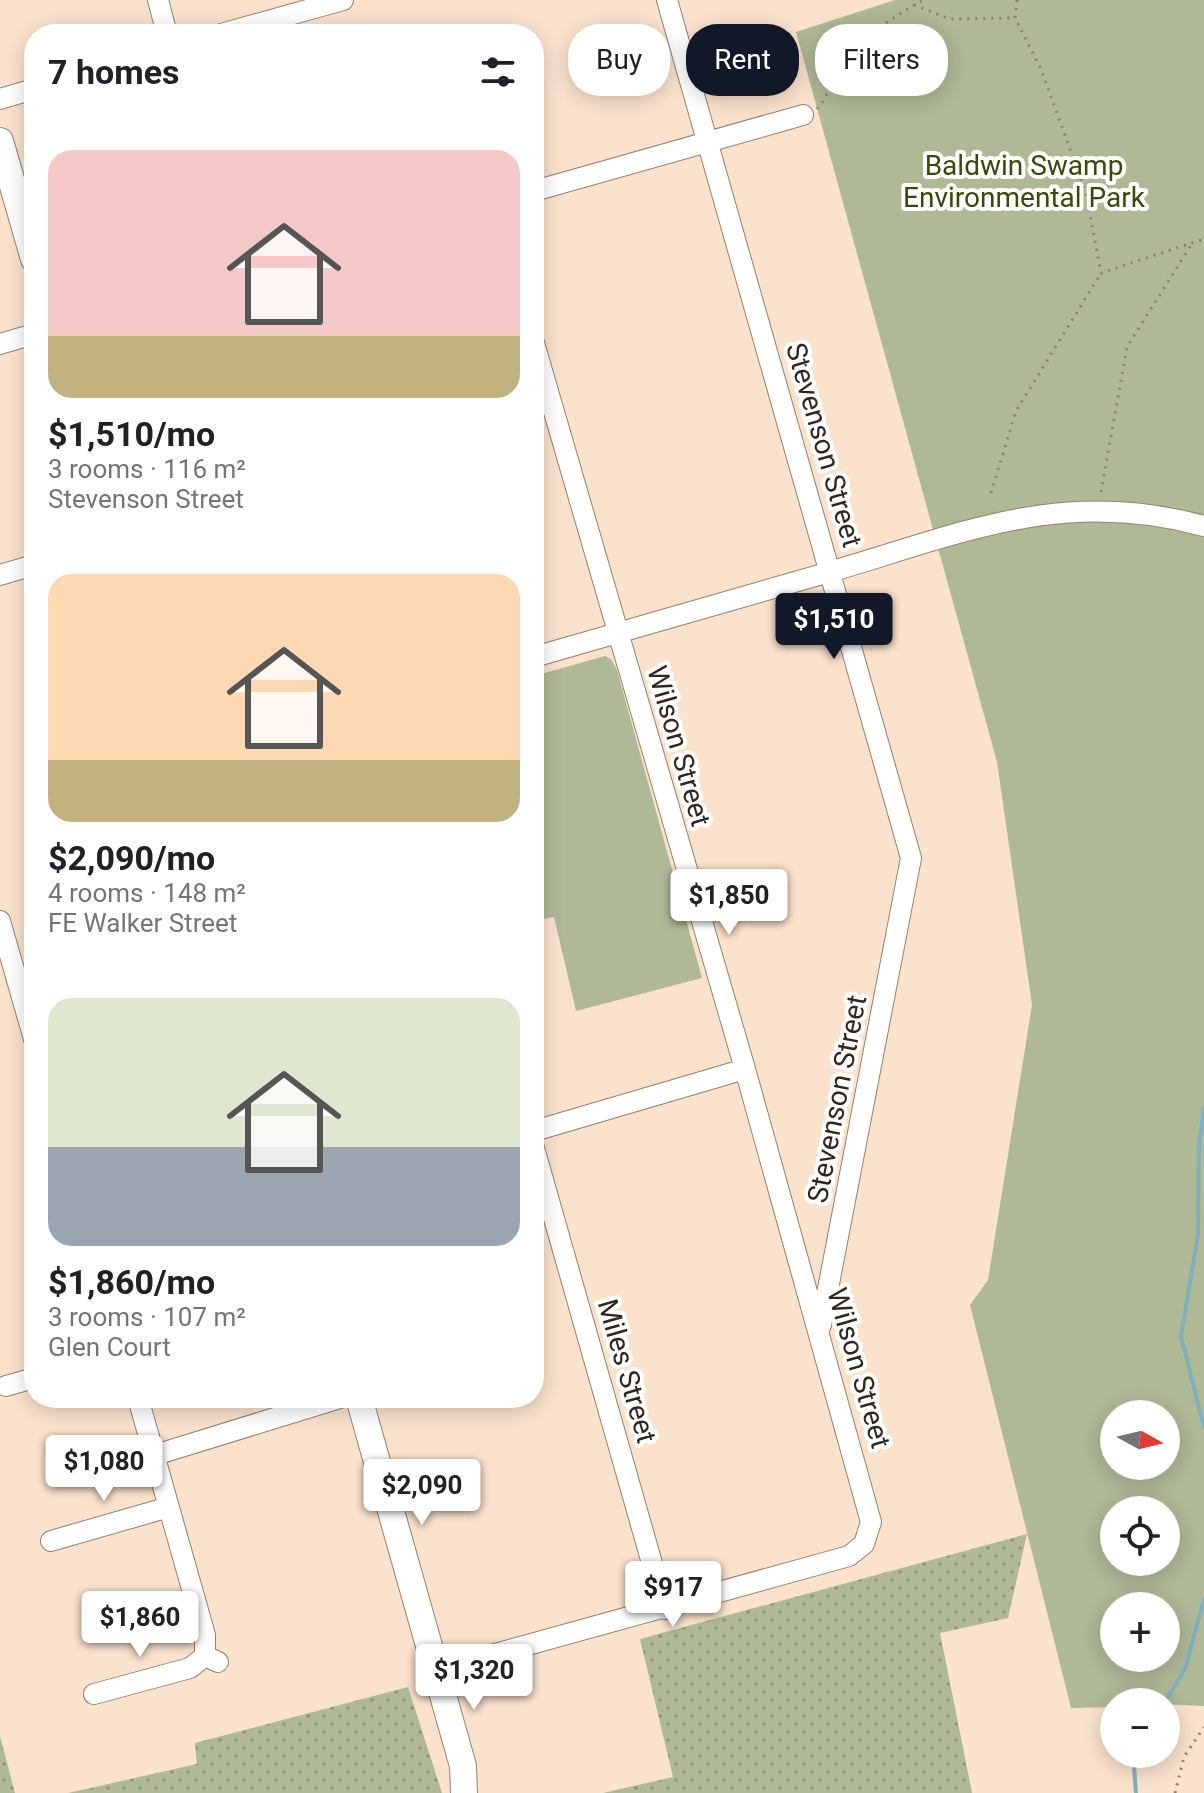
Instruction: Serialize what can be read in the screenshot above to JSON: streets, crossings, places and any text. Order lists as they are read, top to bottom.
{
  "streets": {
    "street": ["Stevenson Street", "Wilson Street", "Miles Street"]
  },
  "crossings": [
    ["Stevenson Street", "Wilson Street"],
    ["Wilson Street", "Miles Street"]
  ],
  "parks": ["Baldwin Swamp Environmental Park"],
  "north": "right",
  "page": {
    "chip": ["Buy", "Rent", "Filters"],
    "heading": "7 homes",
    "list": [
      {
        "name": "$1,510/mo",
        "note": "3 rooms · 116 m² · Stevenson Street"
      },
      {
        "name": "$2,090/mo",
        "note": "4 rooms · 148 m² · FE Walker Street"
      },
      {
        "name": "$1,860/mo",
        "note": "3 rooms · 107 m² · Glen Court"
      }
    ],
    "price": [
      "$1,510",
      "$1,850",
      "$1,080",
      "$2,090",
      "$917",
      "$1,860",
      "$1,320"
    ],
    "map_buttons": ["+", "−"]
  }
}
